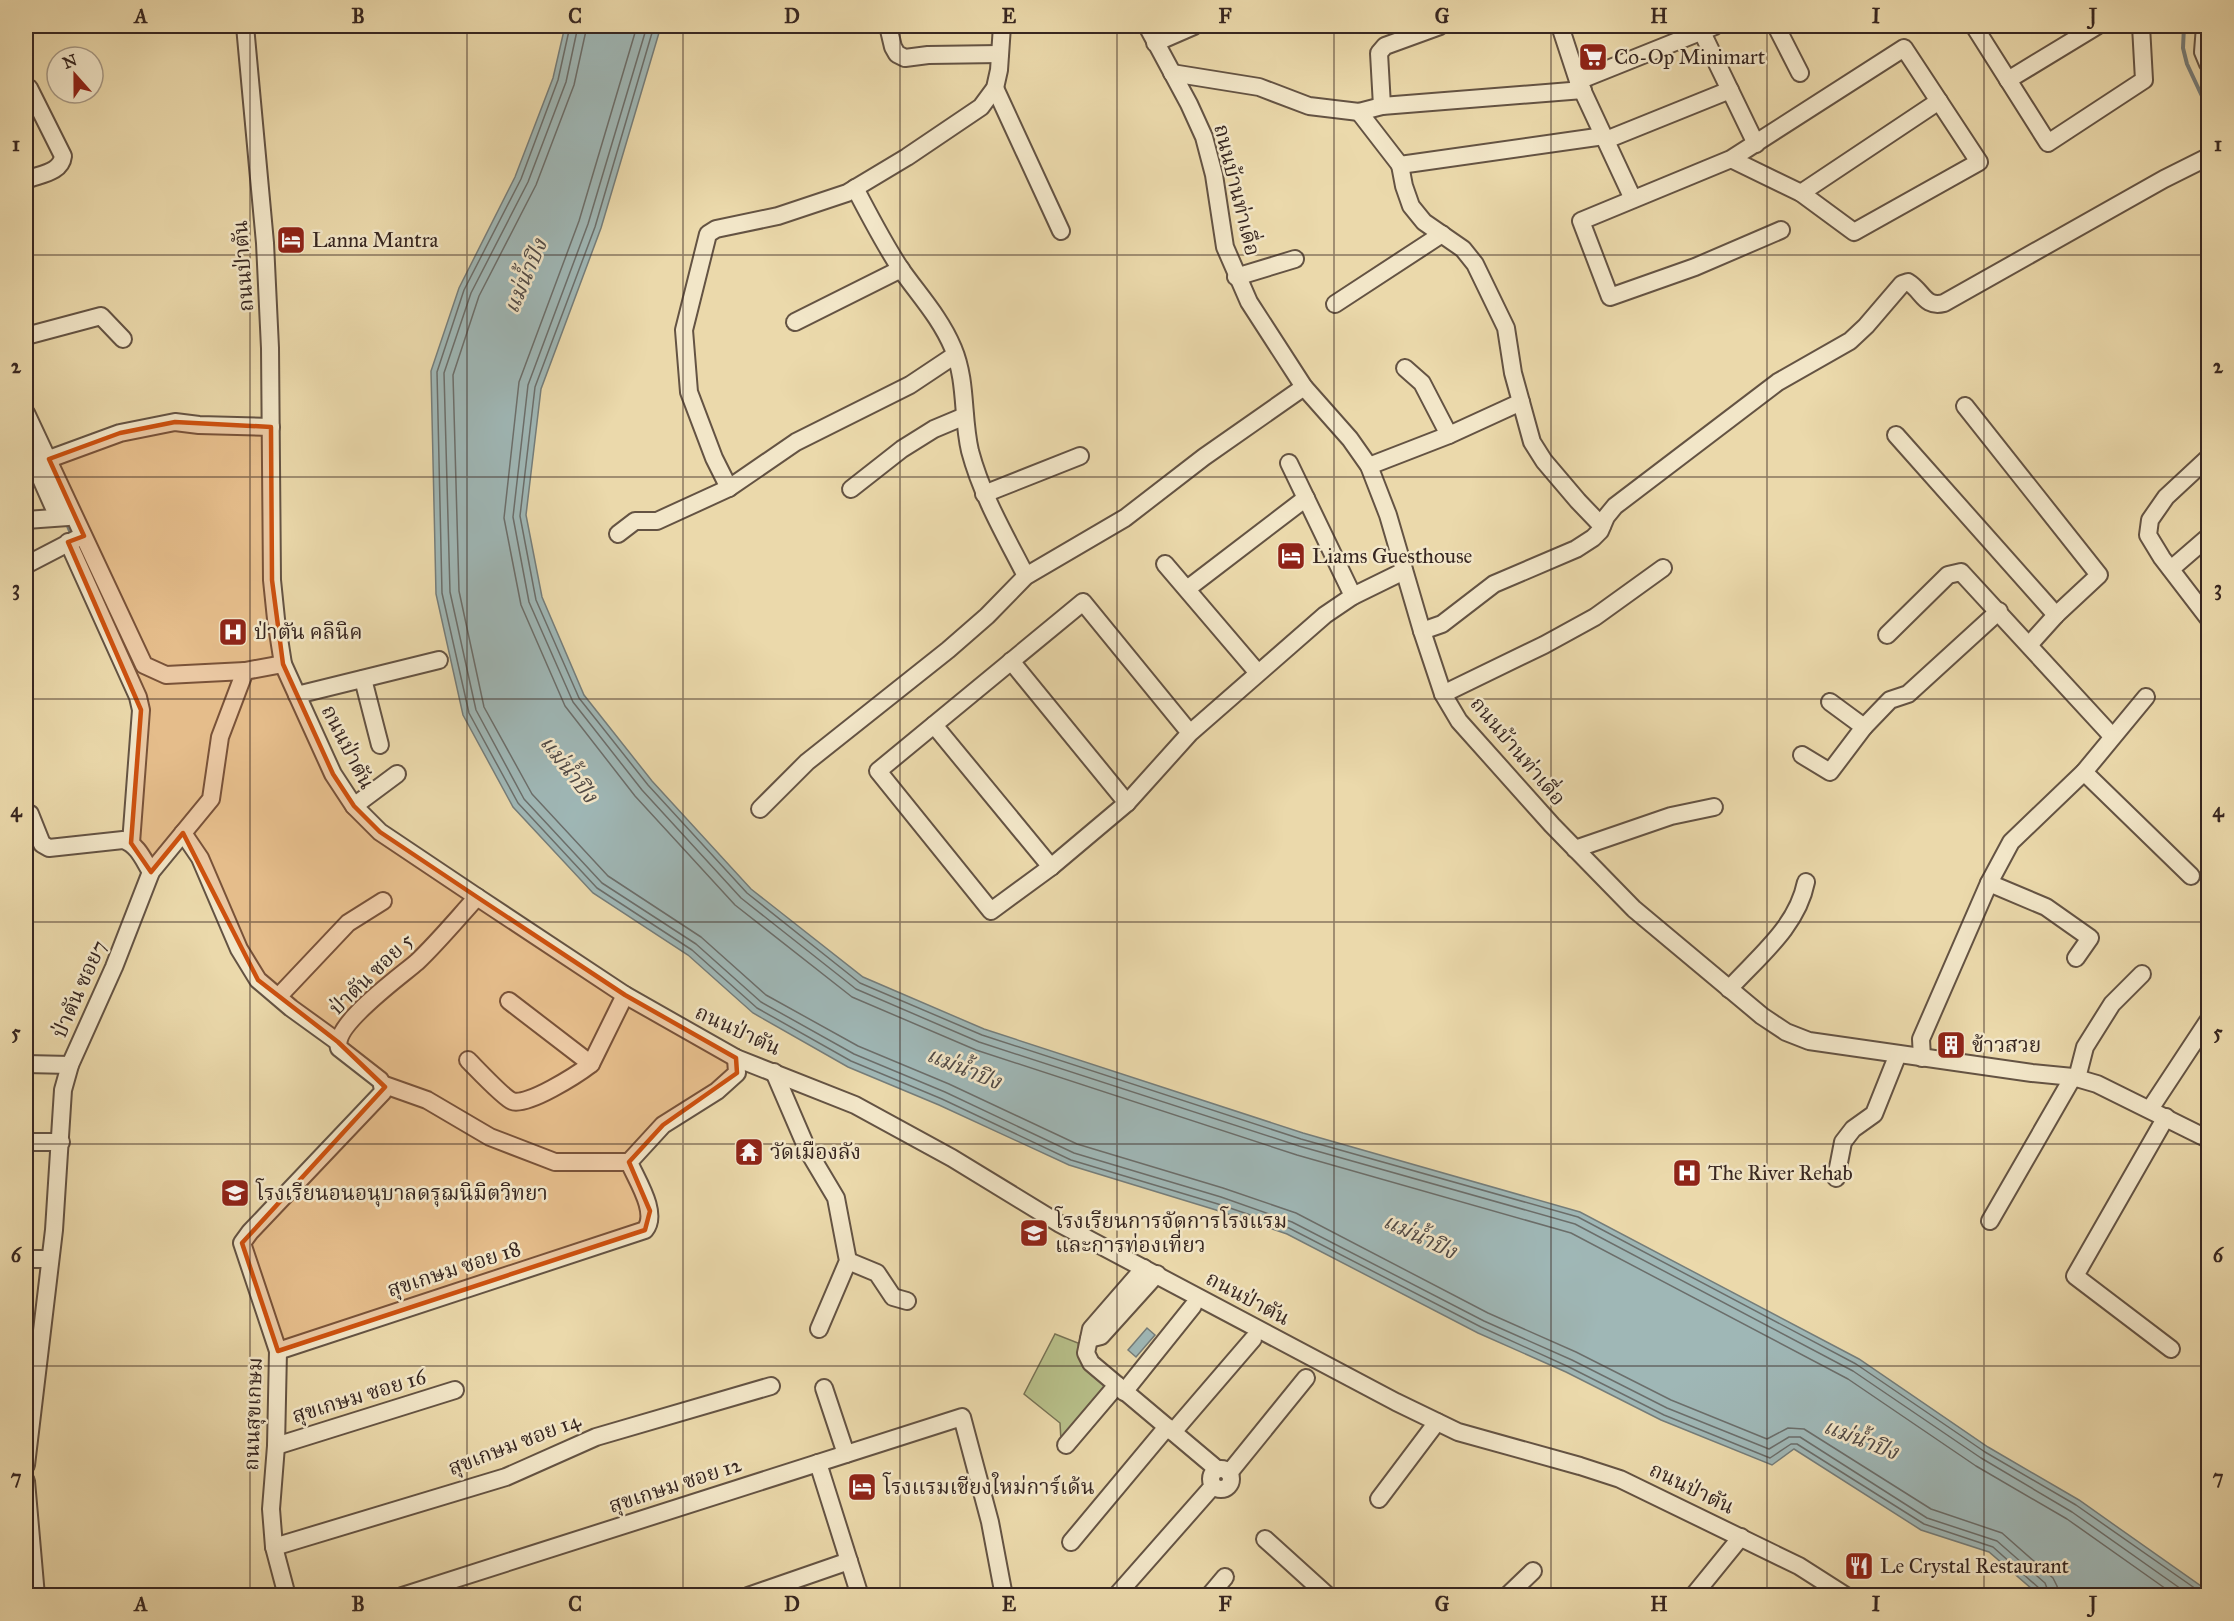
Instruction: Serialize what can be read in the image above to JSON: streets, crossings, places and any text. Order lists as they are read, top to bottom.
{
  "streets": {
    "street": [
      "ถนนบ้านท่าเดื่อ",
      "ถนนป่าตัน",
      "ป่าตัน ซอย 5",
      "ป่าตัน ซอย7",
      "สุขเกษม ซอย 18",
      "สุขเกษม ซอย 16",
      "ถนนสุขเกษม",
      "สุขเกษม ซอย 14",
      "สุขเกษม ซอย 12"
    ]
  },
  "crossings": [
    ["ถนนป่าตัน", "ป่าตัน ซอย 5"],
    ["ป่าตัน ซอย 5", "สุขเกษม ซอย 18"],
    ["ป่าตัน ซอย 5", "ถนนสุขเกษม"],
    ["สุขเกษม ซอย 18", "ถนนสุขเกษม"],
    ["สุขเกษม ซอย 16", "ถนนสุขเกษม"],
    ["ถนนสุขเกษม", "สุขเกษม ซอย 14"]
  ],
  "water": ["แม่น้ำปิง"],
  "places": {
    "supermarket": ["Co-Op Minimart"],
    "hotel": ["Lanna Mantra", "Liams Guesthouse", "โรงแรมเชียงใหม่การ์เด้น"],
    "hospital": ["ป่าตัน คลินิค", "The River Rehab"],
    "building": ["ข้าวสวย"],
    "temple": ["วัดเมืองลัง"],
    "school or university": ["โรงเรียนอนอนุบาลดรุฌนิมิตวิทยา", "โรงเรียนการจัดการโรงแรม และการท่องเที่ยว"],
    "restaurant": ["Le Crystal Restaurant"]
  },
  "north": "top",
  "grid": {
    "columns": [
      "A",
      "B",
      "C",
      "D",
      "E",
      "F",
      "G",
      "H",
      "I",
      "J"
    ],
    "rows": [
      "1",
      "2",
      "3",
      "4",
      "5",
      "6",
      "7"
    ]
  }
}
